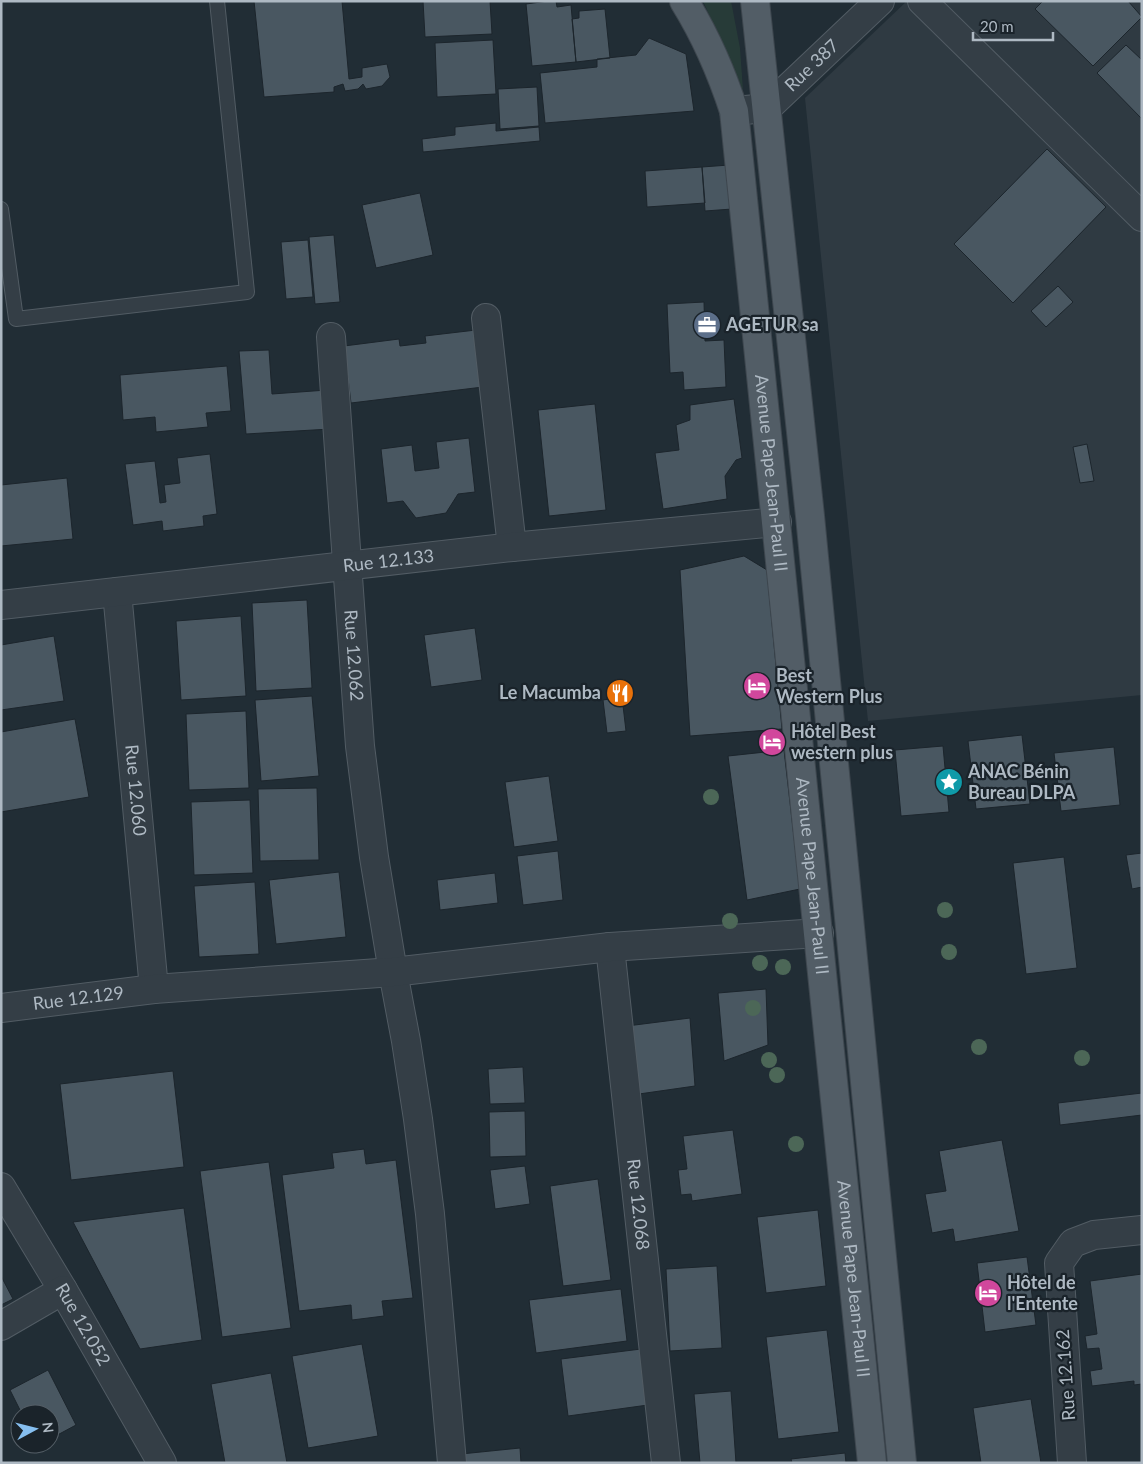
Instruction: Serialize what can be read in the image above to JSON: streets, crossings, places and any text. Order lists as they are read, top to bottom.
{
  "streets": {
    "main road": ["Avenue Pape Jean-Paul II"],
    "street": [
      "Rue 387",
      "Rue 12.133",
      "Rue 12.062",
      "Rue 12.060",
      "Rue 12.129",
      "Rue 12.068",
      "Rue 12.052",
      "Rue 12.162"
    ]
  },
  "crossings": [
    ["Rue 387", "Avenue Pape Jean-Paul II"],
    ["Avenue Pape Jean-Paul II", "Rue 12.133"],
    ["Avenue Pape Jean-Paul II", "Rue 12.129"],
    ["Rue 12.133", "Rue 12.062"],
    ["Rue 12.133", "Rue 12.060"],
    ["Rue 12.062", "Rue 12.129"],
    ["Rue 12.060", "Rue 12.129"],
    ["Rue 12.129", "Rue 12.068"]
  ],
  "places": {
    "office": ["AGETUR sa"],
    "hotel": ["Best Western Plus", "Hôtel Best western plus", "Hôtel de l'Entente"],
    "restaurant": ["Le Macumba"],
    "place": ["ANAC Bénin Bureau DLPA"]
  },
  "scale_bar": "20 m",
  "north": "right"
}
